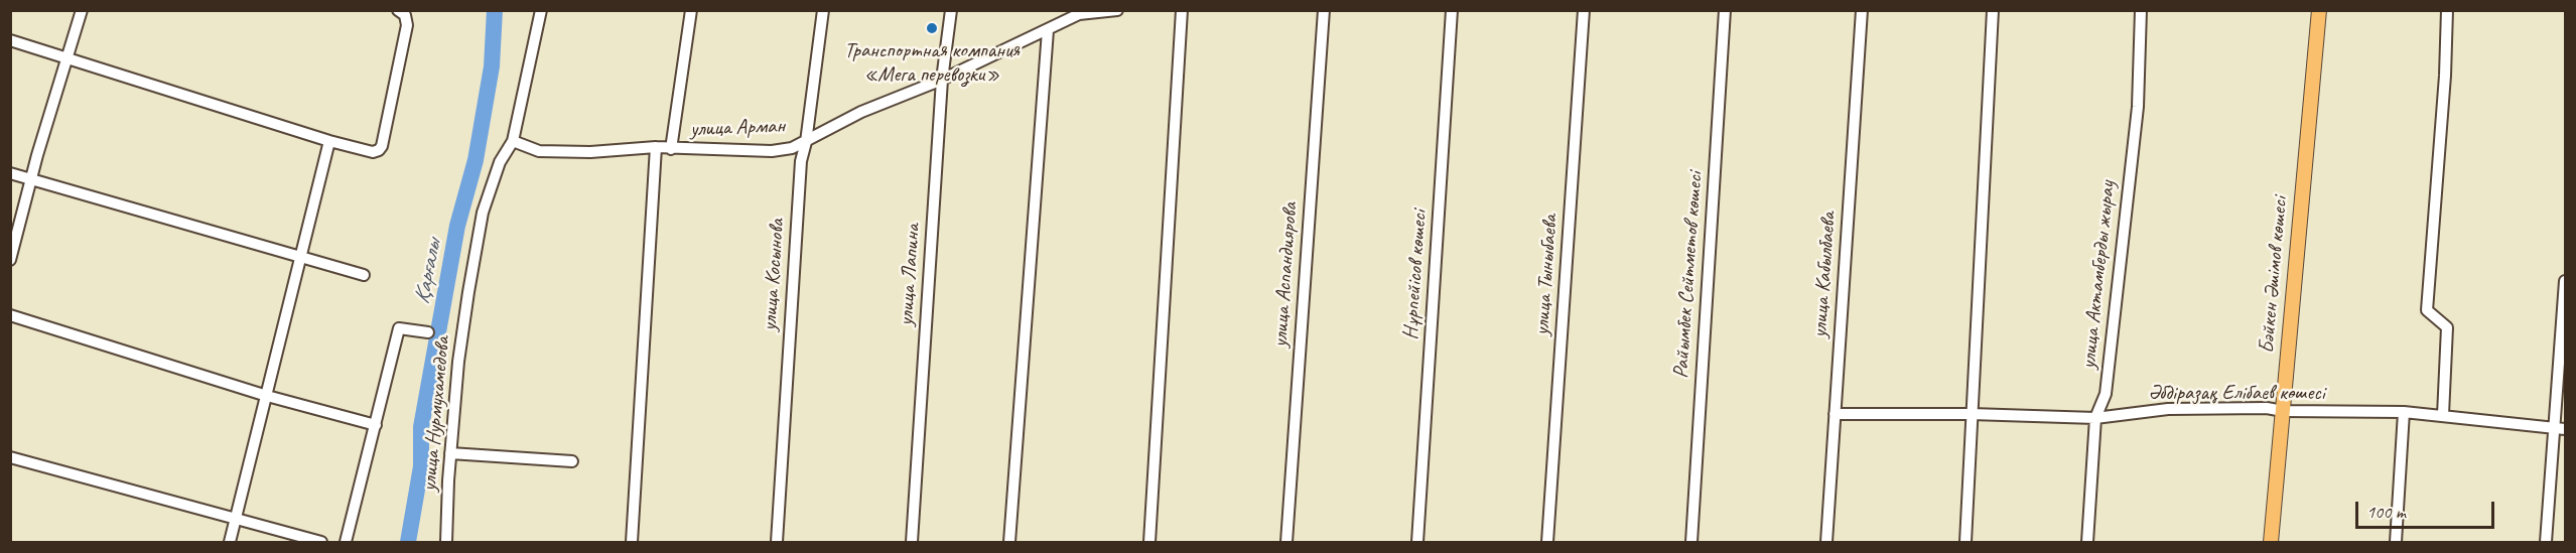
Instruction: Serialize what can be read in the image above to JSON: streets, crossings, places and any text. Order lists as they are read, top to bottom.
{
  "streets": {
    "main road": ["Бәйкен Әшімов көшесі"],
    "street": [
      "улица Арман",
      "улица Косынова",
      "улица Лапина",
      "улица Аспандиярова",
      "Нұрпейісов көшесі",
      "улица Тыныбаева",
      "Райымбек Сейтметов көшесі",
      "улица Кабылбаева",
      "улица Актамберды жырау",
      "Әбдіразақ Елібаев көшесі",
      "улица Нурмухамедова"
    ]
  },
  "crossings": [
    ["улица Арман", "улица Косынова"],
    ["улица Арман", "улица Лапина"],
    ["улица Арман", "улица Нурмухамедова"],
    ["улица Кабылбаева", "Әбдіразақ Елібаев көшесі"],
    ["улица Актамберды жырау", "Әбдіразақ Елібаев көшесі"],
    ["Бәйкен Әшімов көшесі", "Әбдіразақ Елібаев көшесі"]
  ],
  "water": ["Қарғалы"],
  "places": ["Транспортная компания «Мега перевозки»"],
  "scale_bar": "100 m"
}
